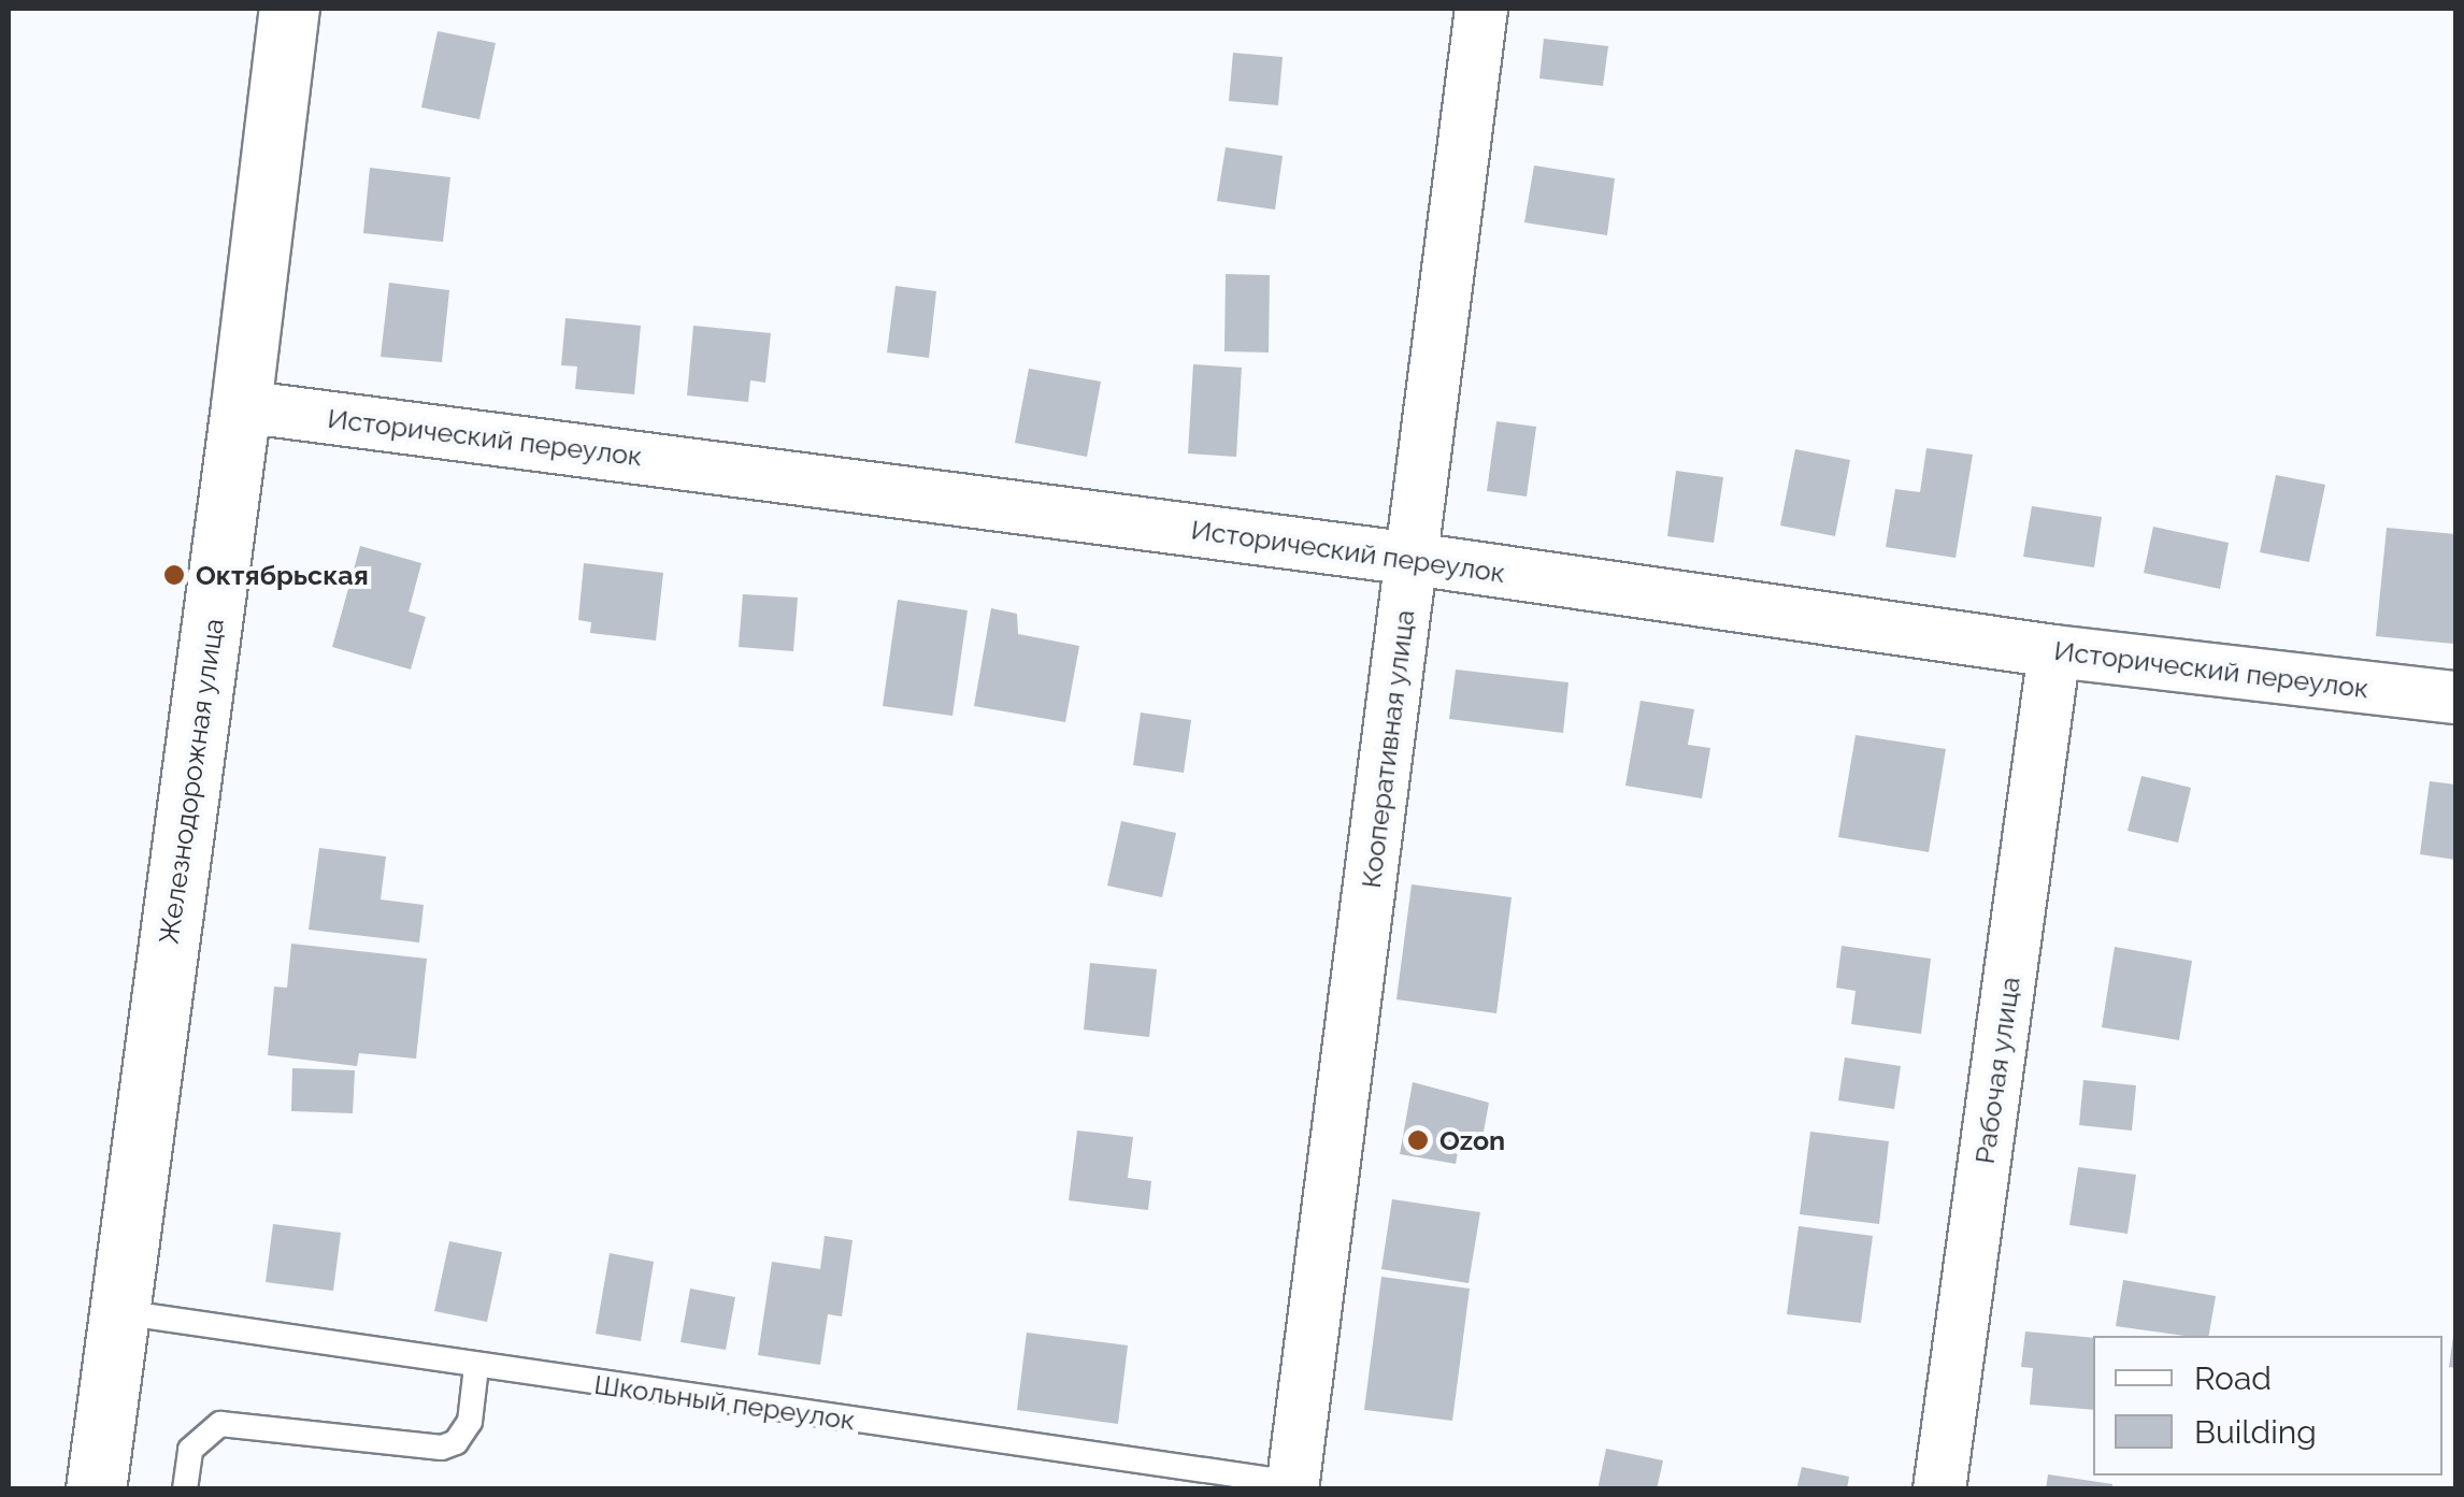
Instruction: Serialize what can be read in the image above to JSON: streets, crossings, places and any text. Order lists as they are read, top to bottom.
{
  "streets": {
    "main road": ["Железнодорожная улица"],
    "street": ["Исторический переулок", "Кооперативная улица", "Рабочая улица"],
    "lane": ["Школьный переулок"]
  },
  "crossings": [
    ["Исторический переулок", "Кооперативная улица"],
    ["Исторический переулок", "Железнодорожная улица"],
    ["Исторический переулок", "Рабочая улица"],
    ["Кооперативная улица", "Школьный переулок"],
    ["Железнодорожная улица", "Школьный переулок"]
  ],
  "places": ["Октябрьская", "Ozon"],
  "legend": ["Road", "Building"]
}
